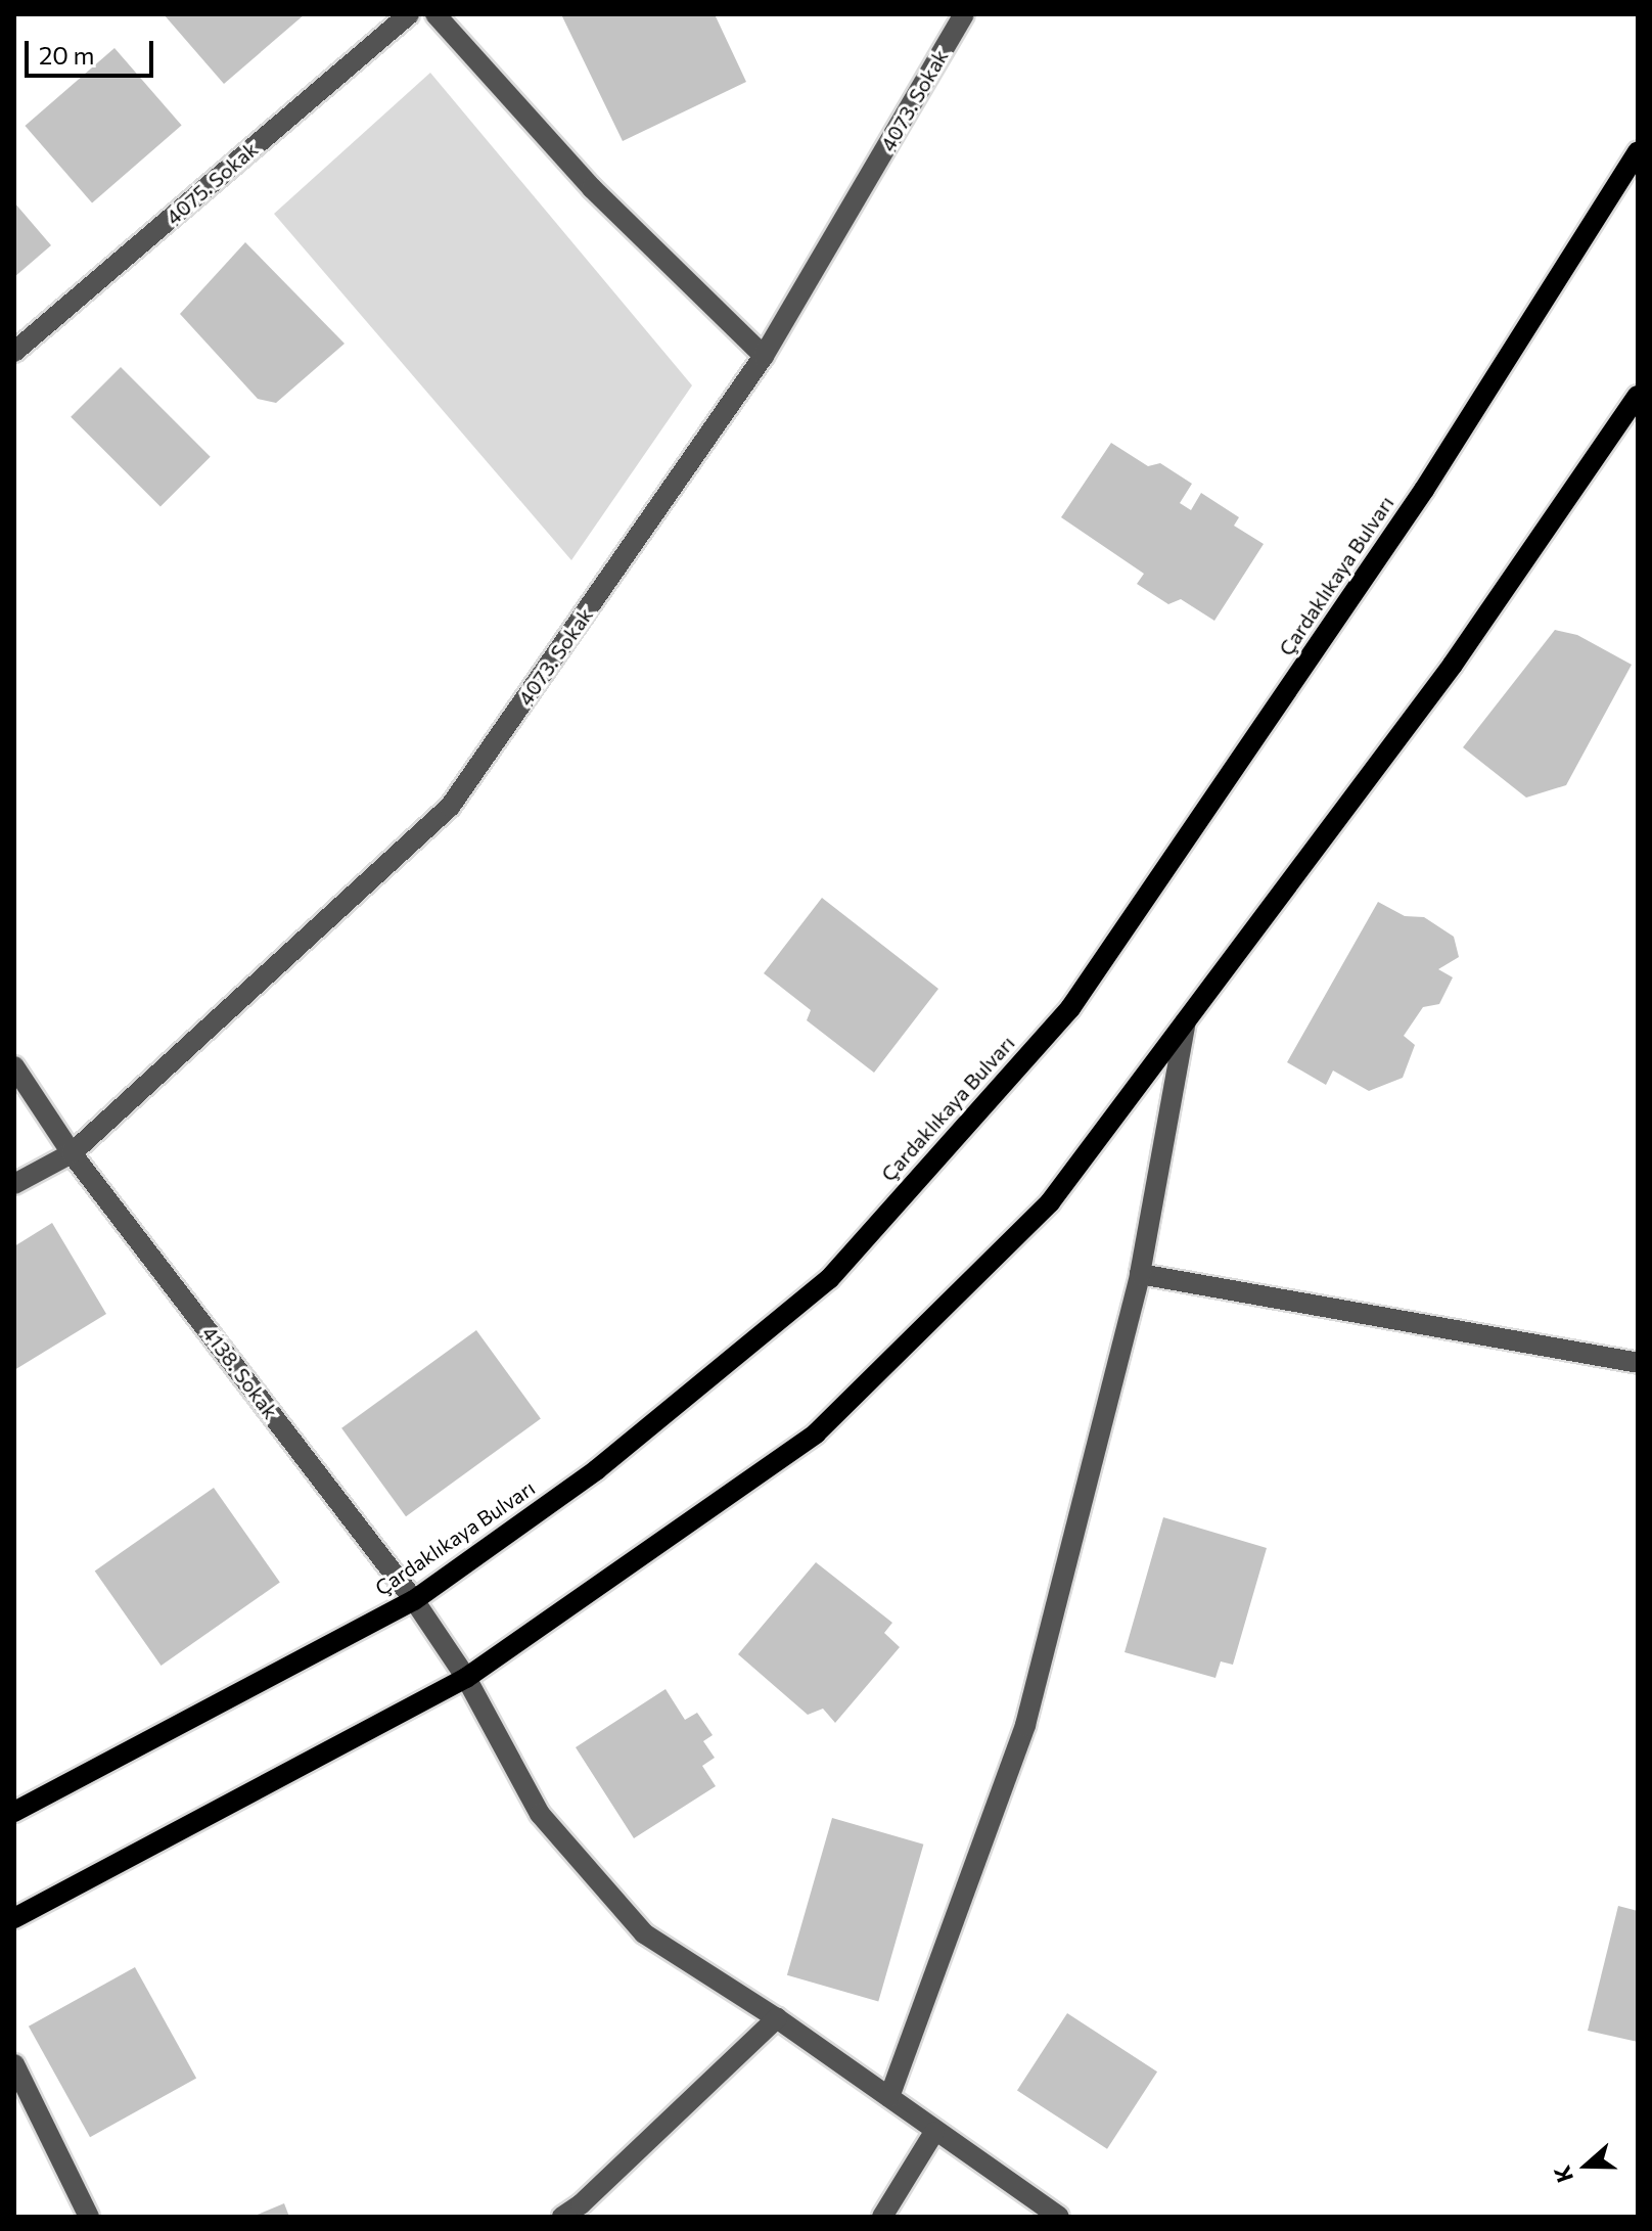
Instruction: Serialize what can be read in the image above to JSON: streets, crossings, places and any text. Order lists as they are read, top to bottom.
{
  "streets": {
    "main road": ["Çardaklıkaya Bulvarı"],
    "street": ["4073. Sokak", "4075. Sokak", "4138. Sokak"]
  },
  "crossings": [
    ["4073. Sokak", "4138. Sokak"],
    ["Çardaklıkaya Bulvarı", "4138. Sokak"]
  ],
  "scale_bar": "20 m",
  "north": "left"
}
